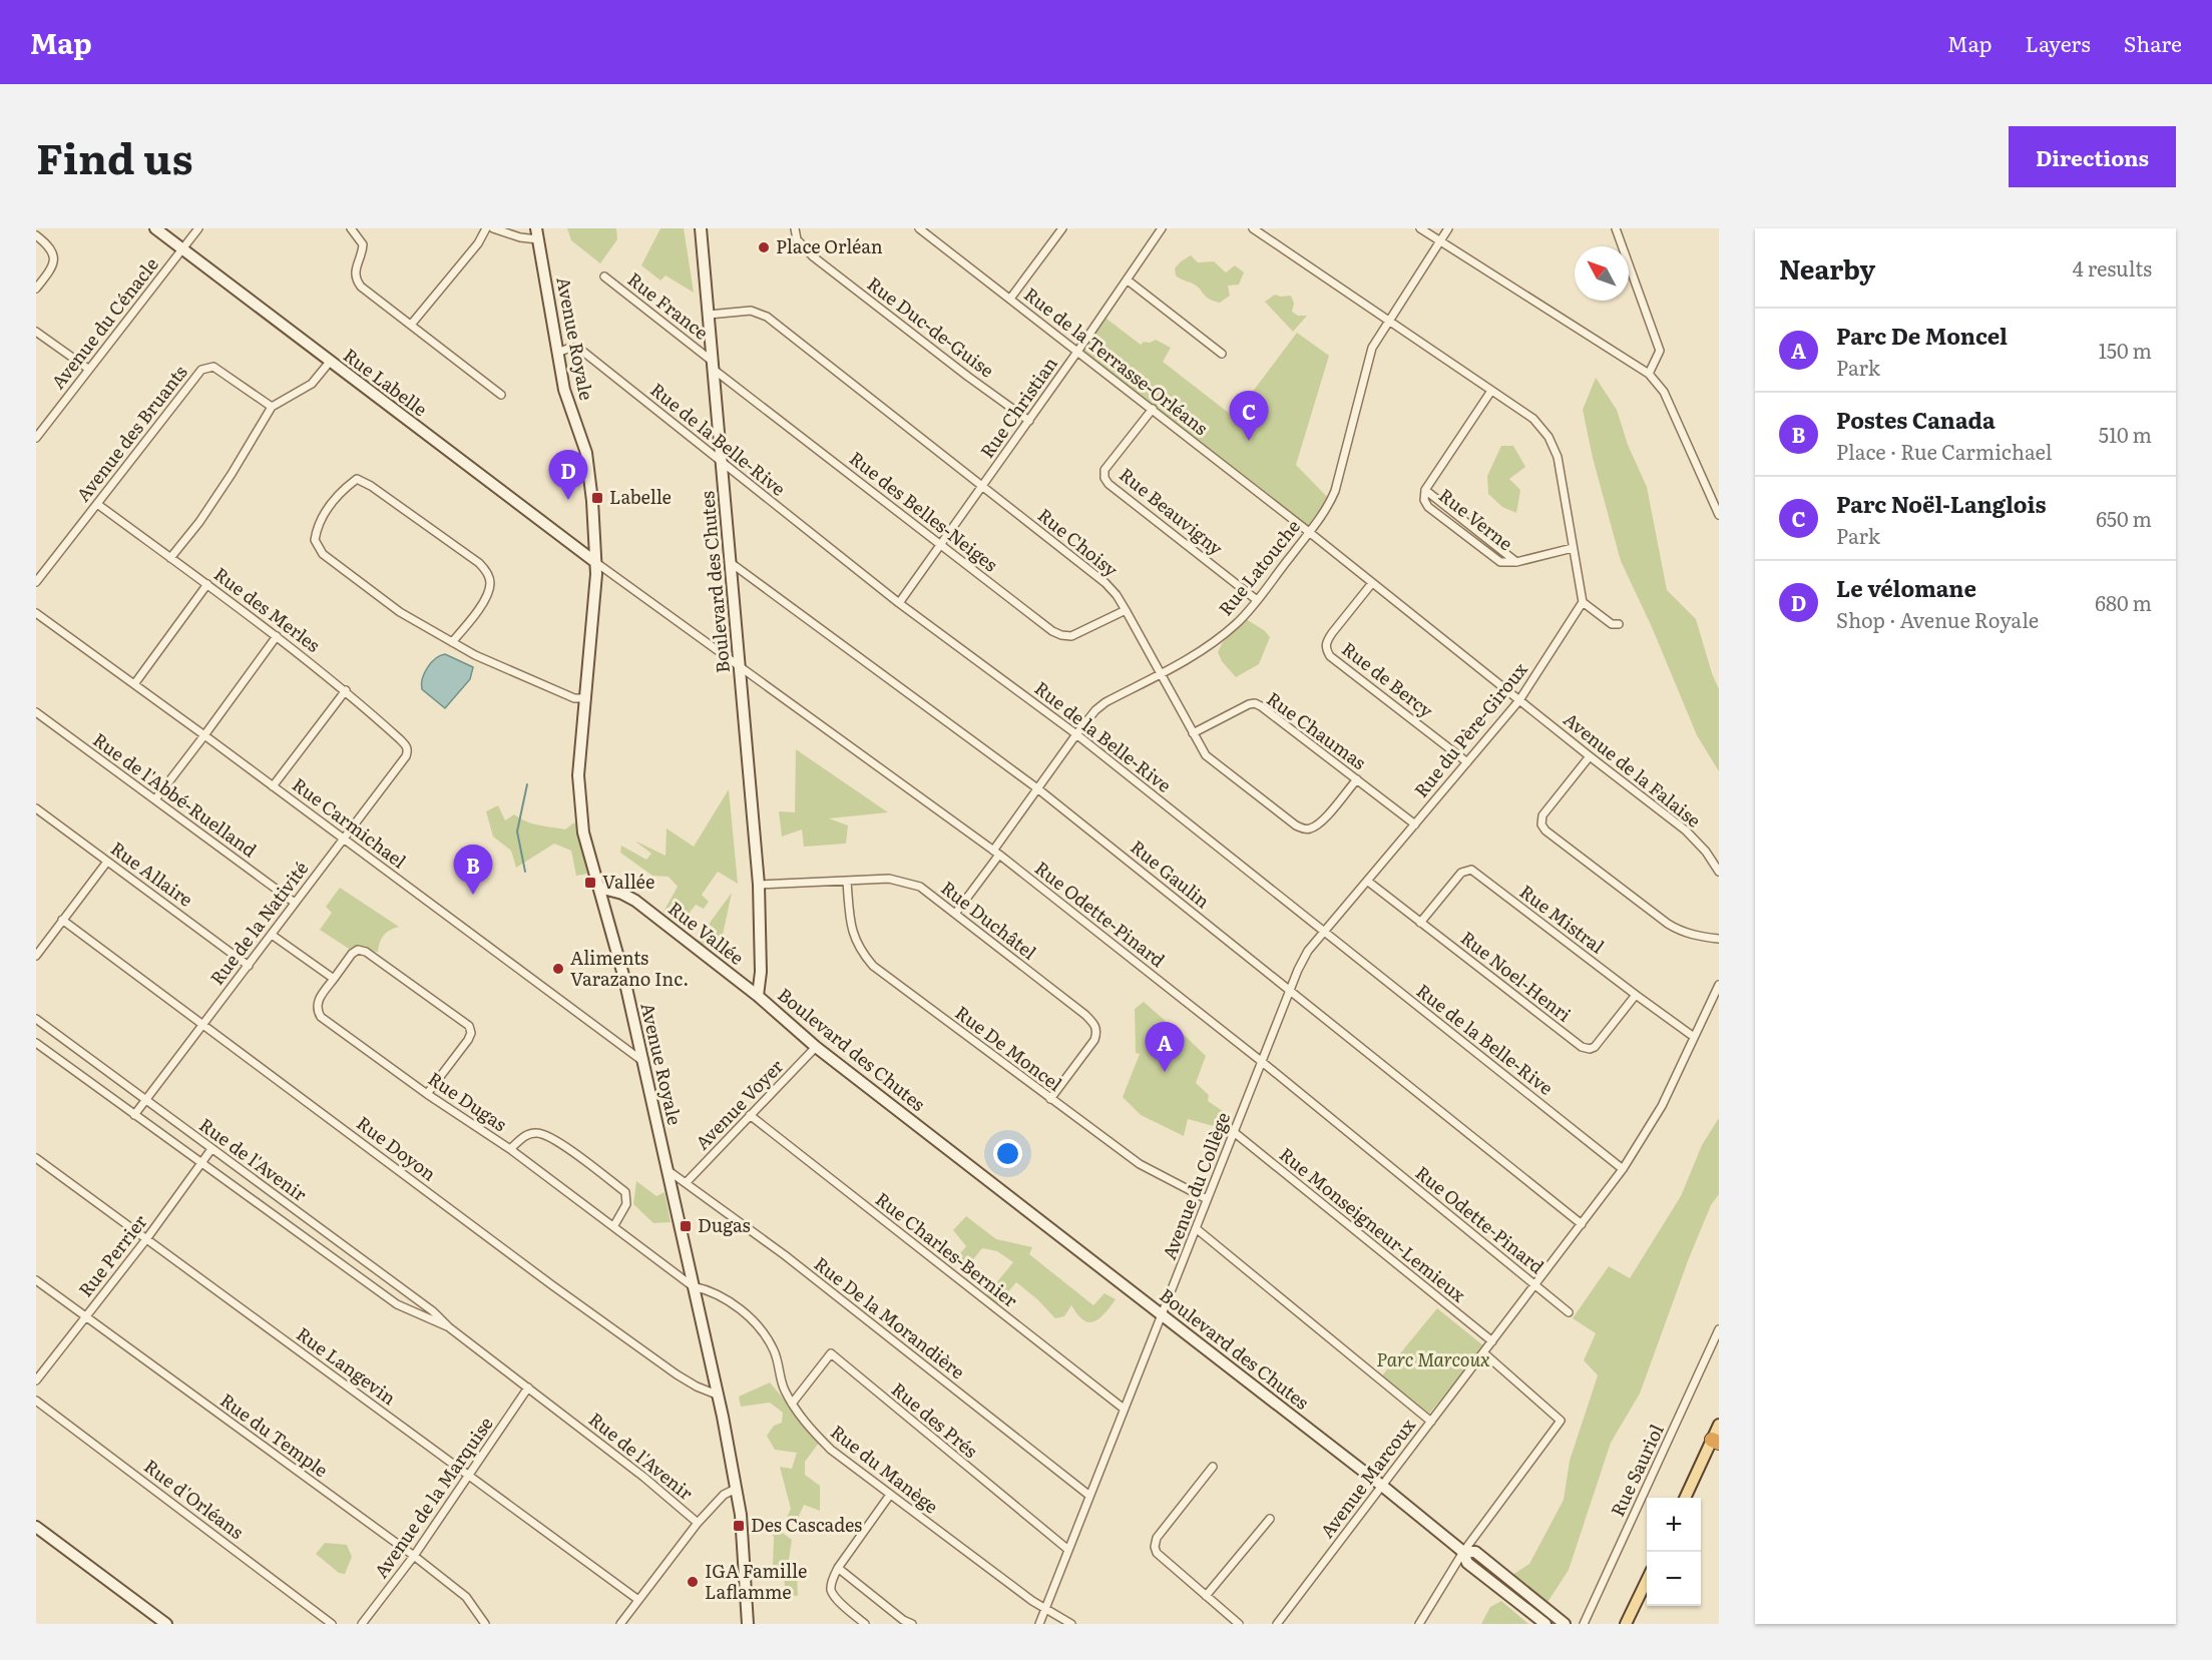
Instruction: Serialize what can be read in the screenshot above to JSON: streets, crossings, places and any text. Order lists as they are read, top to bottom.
{
  "streets": {
    "street": [
      "Rue France",
      "Avenue du Cénacle",
      "Rue Duc-de-Guise",
      "Avenue Royale",
      "Rue de la Terrasse-Orléans",
      "Rue Labelle",
      "Rue Christian",
      "Avenue des Bruants",
      "Rue de la Belle-Rive",
      "Rue des Belles-Neiges",
      "Rue Beauvigny",
      "Rue Verne",
      "Rue Choisy",
      "Rue Latouche",
      "Boulevard des Chutes",
      "Rue des Merles",
      "Rue de Bercy",
      "Rue du Père-Giroux",
      "Rue Chaumas",
      "Avenue de la Falaise",
      "Rue de l'Abbé-Ruelland",
      "Rue Carmichael",
      "Rue Allaire",
      "Rue Gaulin",
      "Rue Odette-Pinard",
      "Rue Mistral",
      "Rue Duchâtel",
      "Rue de la Nativité",
      "Rue Vallée",
      "Rue Noel-Henri",
      "Rue De Moncel",
      "Rue Dugas",
      "Avenue Voyer",
      "Rue Doyon",
      "Rue de l'Avenir",
      "Avenue du Collège",
      "Rue Monseigneur-Lemieux",
      "Rue Charles-Bernier",
      "Rue Perrier",
      "Rue De la Morandière",
      "Rue Langevin",
      "Rue des Prés",
      "Rue du Temple",
      "Rue du Manège",
      "Rue Sauriol",
      "Avenue Marcoux",
      "Avenue de la Marquise",
      "Rue d'Orléans"
    ]
  },
  "crossings": [
    ["Rue France", "Rue des Belles-Neiges"],
    ["Rue France", "Boulevard des Chutes"],
    ["Avenue du Cénacle", "Rue Labelle"],
    ["Rue Duc-de-Guise", "Rue Christian"],
    ["Avenue Royale", "Rue Labelle"],
    ["Avenue Royale", "Rue de la Belle-Rive"],
    ["Avenue Royale", "Rue Carmichael"],
    ["Avenue Royale", "Rue Odette-Pinard"],
    ["Avenue Royale", "Rue Vallée"],
    ["Avenue Royale", "Rue Dugas"],
    ["Avenue Royale", "Rue Doyon"],
    ["Avenue Royale", "Rue De la Morandière"],
    ["Avenue Royale", "Rue du Manège"],
    ["Rue de la Terrasse-Orléans", "Rue Christian"],
    ["Rue de la Terrasse-Orléans", "Rue Beauvigny"],
    ["Rue de la Terrasse-Orléans", "Rue Latouche"],
    ["Rue de la Terrasse-Orléans", "Rue de Bercy"],
    ["Rue de la Terrasse-Orléans", "Rue du Père-Giroux"],
    ["Rue de la Terrasse-Orléans", "Avenue de la Falaise"],
    ["Rue Labelle", "Rue Odette-Pinard"],
    ["Rue Christian", "Rue de la Belle-Rive"],
    ["Rue Christian", "Rue des Belles-Neiges"],
    ["Rue Christian", "Rue Choisy"],
    ["Avenue des Bruants", "Rue des Merles"],
    ["Rue de la Belle-Rive", "Rue Latouche"],
    ["Rue de la Belle-Rive", "Boulevard des Chutes"],
    ["Rue de la Belle-Rive", "Rue du Père-Giroux"],
    ["Rue de la Belle-Rive", "Avenue du Collège"],
    ["Rue des Belles-Neiges", "Rue Choisy"],
    ["Rue des Belles-Neiges", "Boulevard des Chutes"],
    ["Rue Beauvigny", "Rue Latouche"],
    ["Rue Choisy", "Rue Latouche"],
    ["Rue Choisy", "Boulevard des Chutes"],
    ["Rue Choisy", "Rue Chaumas"],
    ["Rue Latouche", "Rue Gaulin"],
    ["Rue Latouche", "Rue Odette-Pinard"],
    ["Rue Latouche", "Rue Duchâtel"],
    ["Boulevard des Chutes", "Rue Gaulin"],
    ["Boulevard des Chutes", "Rue Odette-Pinard"],
    ["Boulevard des Chutes", "Rue Duchâtel"],
    ["Boulevard des Chutes", "Rue Vallée"],
    ["Boulevard des Chutes", "Avenue Voyer"],
    ["Boulevard des Chutes", "Avenue du Collège"],
    ["Boulevard des Chutes", "Avenue Marcoux"],
    ["Rue des Merles", "Rue de la Nativité"],
    ["Rue de Bercy", "Rue du Père-Giroux"],
    ["Rue du Père-Giroux", "Rue Chaumas"],
    ["Rue du Père-Giroux", "Avenue de la Falaise"],
    ["Rue du Père-Giroux", "Rue Noel-Henri"],
    ["Rue du Père-Giroux", "Avenue du Collège"],
    ["Rue de l'Abbé-Ruelland", "Rue de la Nativité"],
    ["Rue Carmichael", "Rue de la Nativité"],
    ["Rue Allaire", "Rue de la Nativité"],
    ["Rue Gaulin", "Avenue du Collège"],
    ["Rue Odette-Pinard", "Avenue du Collège"],
    ["Rue Mistral", "Rue Noel-Henri"],
    ["Rue Duchâtel", "Rue De Moncel"],
    ["Rue de la Nativité", "Rue Doyon"],
    ["Rue de la Nativité", "Rue de l'Avenir"],
    ["Rue De Moncel", "Avenue du Collège"],
    ["Rue Dugas", "Rue du Manège"],
    ["Avenue Voyer", "Rue Charles-Bernier"],
    ["Avenue Voyer", "Rue De la Morandière"],
    ["Rue de l'Avenir", "Rue Perrier"],
    ["Rue de l'Avenir", "Avenue de la Marquise"],
    ["Avenue du Collège", "Rue Monseigneur-Lemieux"],
    ["Avenue du Collège", "Rue Charles-Bernier"],
    ["Avenue du Collège", "Rue De la Morandière"],
    ["Avenue du Collège", "Rue des Prés"],
    ["Avenue du Collège", "Rue du Manège"],
    ["Rue Perrier", "Rue Langevin"],
    ["Rue Perrier", "Rue du Temple"],
    ["Rue Langevin", "Avenue de la Marquise"],
    ["Rue des Prés", "Rue du Manège"],
    ["Rue du Temple", "Avenue de la Marquise"]
  ],
  "parks": ["Parc Marcoux"],
  "places": {
    "other": ["Place Orléan", "Aliments Varazano Inc.", "IGA Famille Laflamme"],
    "transit": [
      "Labelle",
      "Vallée",
      "Dugas",
      "Des Cascades"
    ]
  },
  "north": "top left",
  "page": {
    "header": "Map",
    "nav": ["Map", "Layers", "Share"],
    "title": "Find us",
    "buttons": "Directions",
    "heading": ["Nearby", "4 results"],
    "list": [
      {
        "mark": "A",
        "name": "Parc De Moncel",
        "note": "Park",
        "value": "150 m"
      },
      {
        "mark": "B",
        "name": "Postes Canada",
        "note": "Place · Rue Carmichael",
        "value": "510 m"
      },
      {
        "mark": "C",
        "name": "Parc Noël-Langlois",
        "note": "Park",
        "value": "650 m"
      },
      {
        "mark": "D",
        "name": "Le vélomane",
        "note": "Shop · Avenue Royale",
        "value": "680 m"
      }
    ],
    "pins": [
      "C",
      "D",
      "B",
      "A"
    ],
    "map_buttons": ["+", "−"]
  }
}
